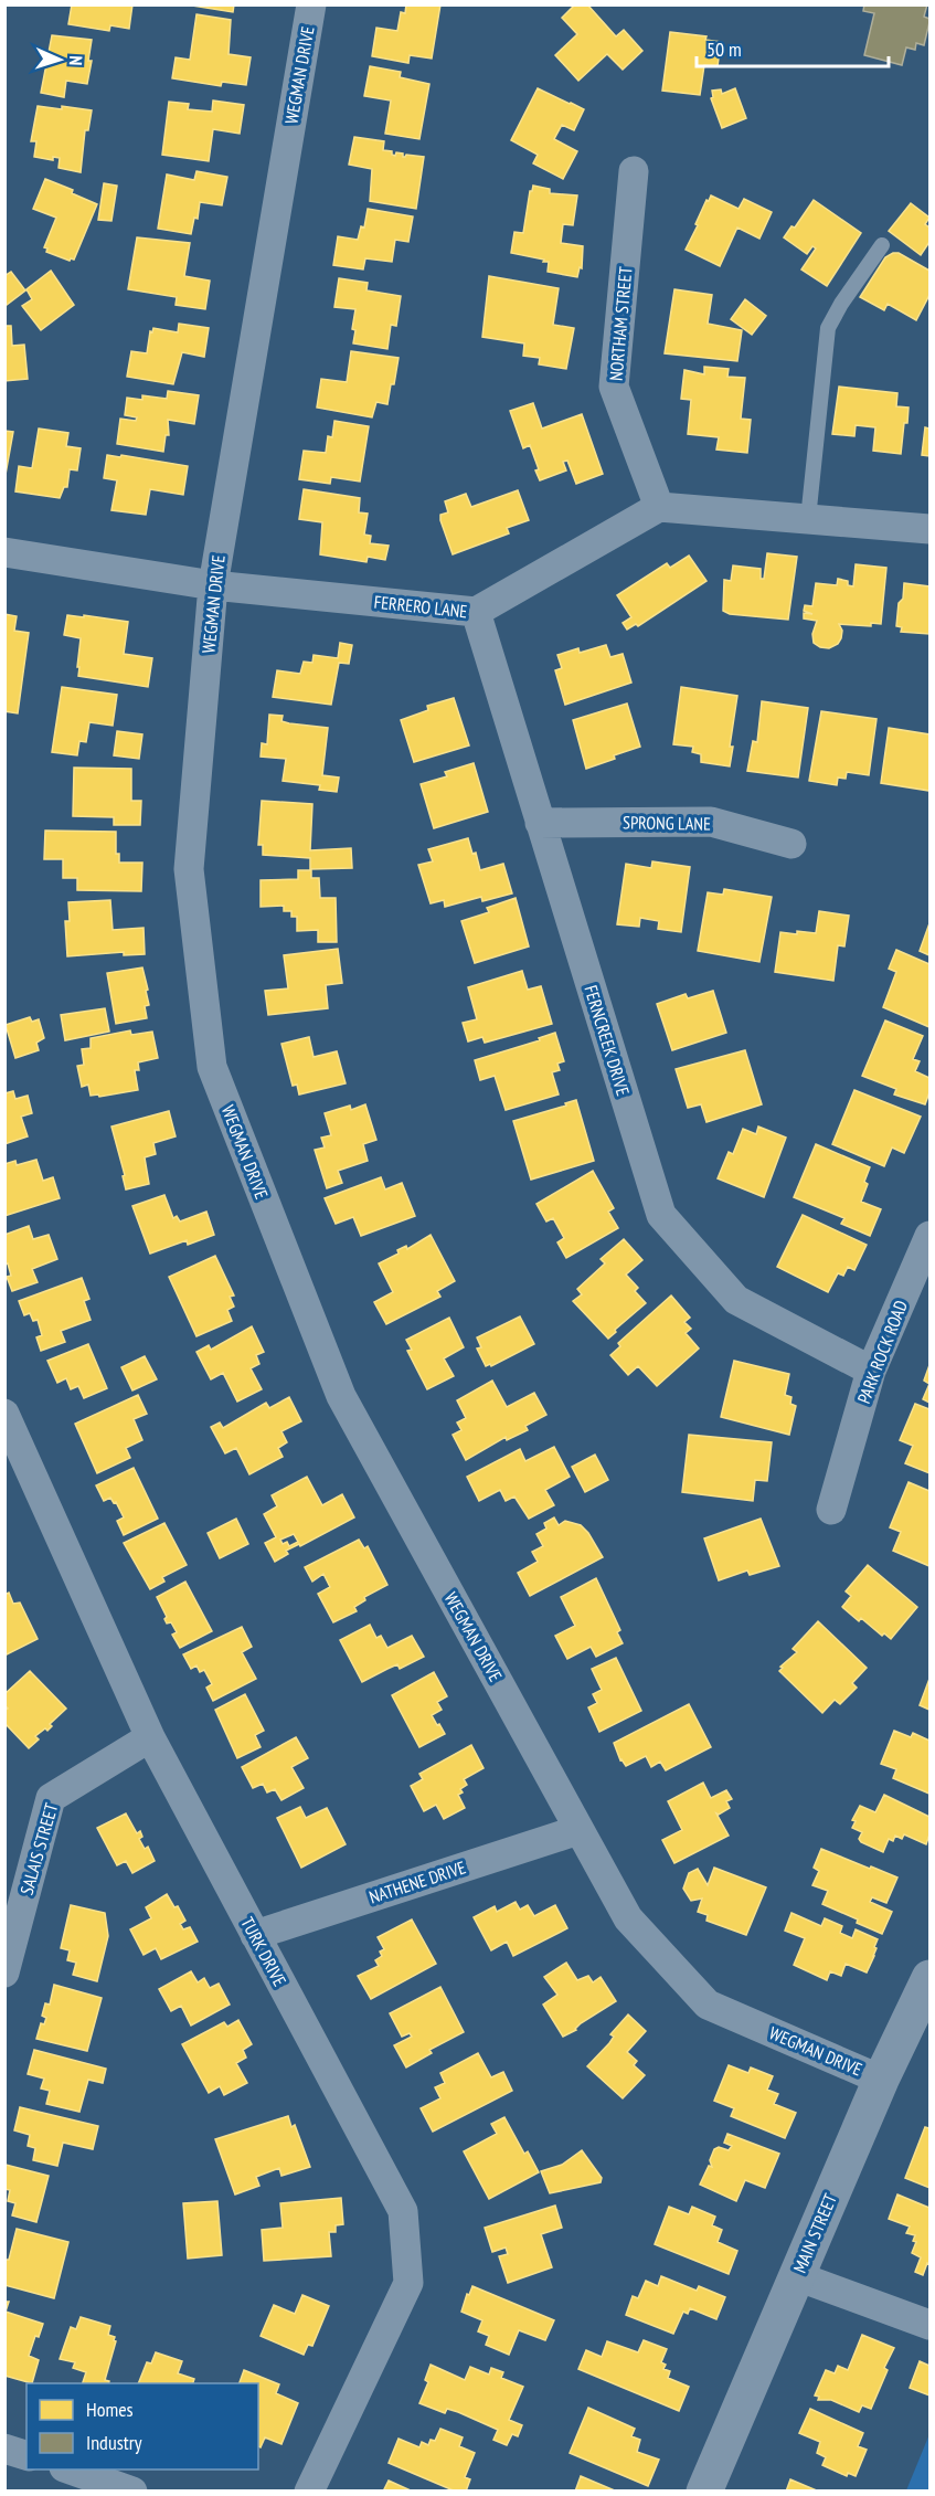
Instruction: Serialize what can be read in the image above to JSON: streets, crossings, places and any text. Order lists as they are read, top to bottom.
{
  "streets": {
    "street": [
      "WEGMAN DRIVE",
      "NORTHAM STREET",
      "FERRERO LANE",
      "SPRONG LANE",
      "FERNCREEK DRIVE",
      "PARK ROCK ROAD",
      "SALAIS STREET",
      "NATHENE DRIVE",
      "TURK DRIVE",
      "MAIN STREET"
    ]
  },
  "crossings": [
    ["WEGMAN DRIVE", "FERRERO LANE"],
    ["WEGMAN DRIVE", "NATHENE DRIVE"],
    ["WEGMAN DRIVE", "MAIN STREET"],
    ["NORTHAM STREET", "FERRERO LANE"],
    ["FERRERO LANE", "FERNCREEK DRIVE"],
    ["SPRONG LANE", "FERNCREEK DRIVE"],
    ["FERNCREEK DRIVE", "PARK ROCK ROAD"],
    ["SALAIS STREET", "TURK DRIVE"],
    ["NATHENE DRIVE", "TURK DRIVE"]
  ],
  "legend": ["Homes", "Industry"],
  "scale_bar": "50 m",
  "north": "right"
}
